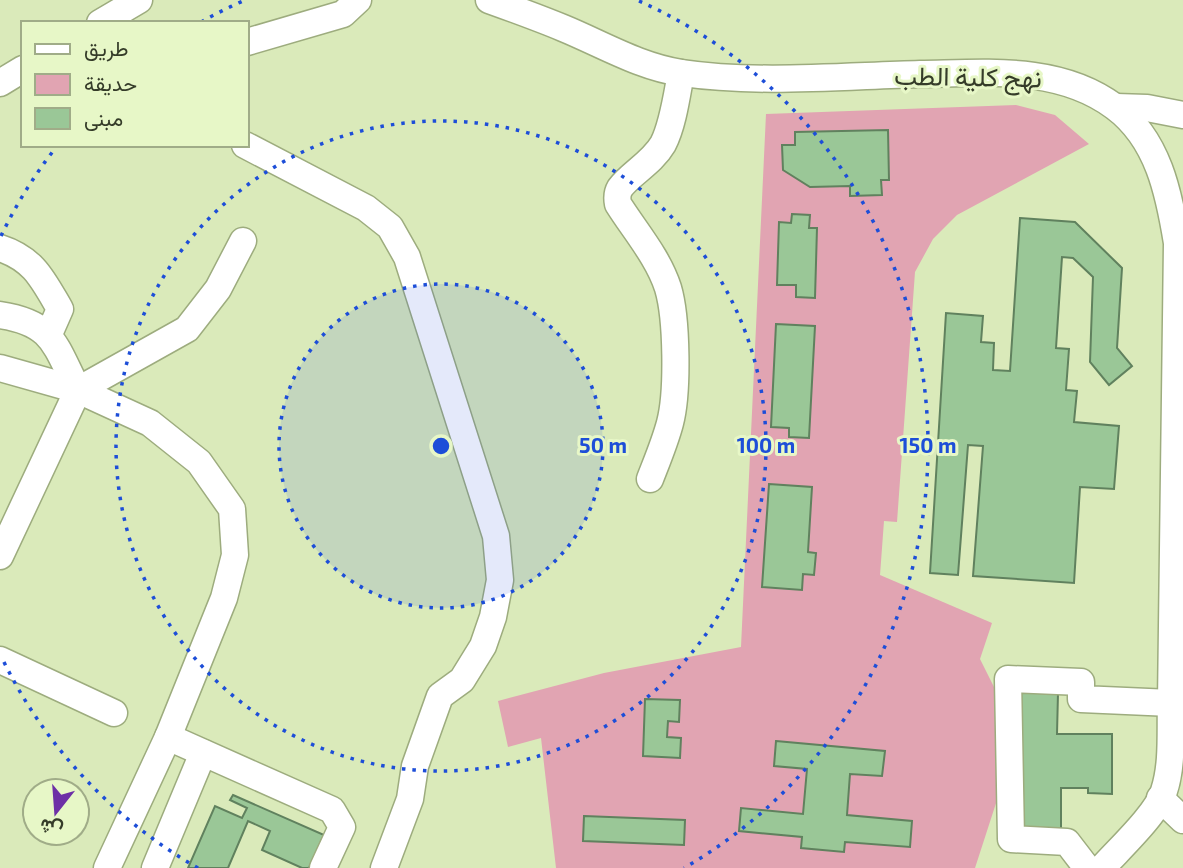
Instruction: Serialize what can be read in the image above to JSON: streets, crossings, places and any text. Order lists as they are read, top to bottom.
{
  "streets": {
    "street": ["نهج كلية الطب"]
  },
  "legend": ["طريق", "حديقة", "مبنى"],
  "north": "bottom",
  "rings": ["50 m", "100 m", "150 m"]
}
